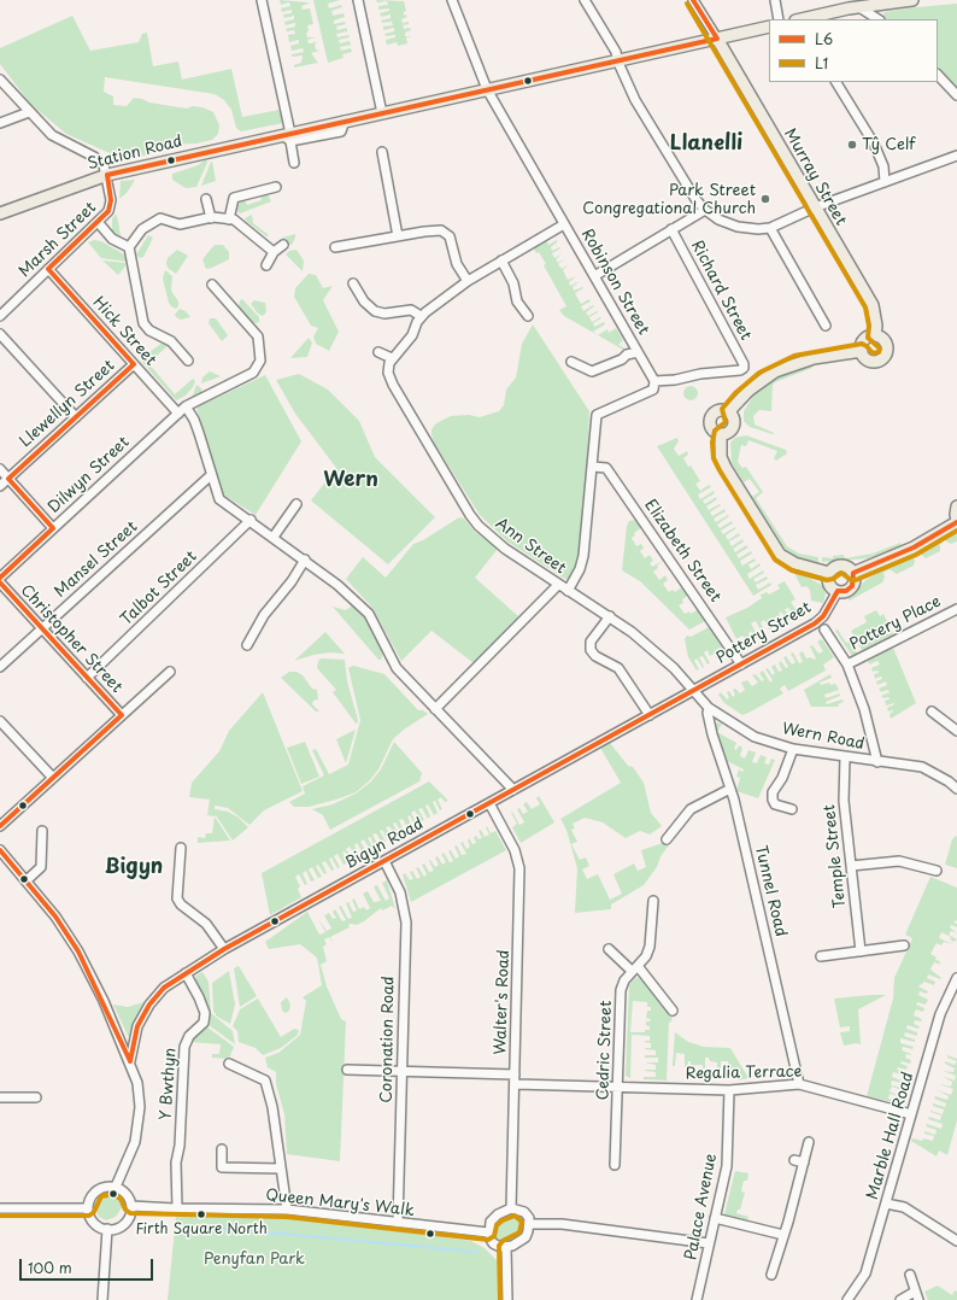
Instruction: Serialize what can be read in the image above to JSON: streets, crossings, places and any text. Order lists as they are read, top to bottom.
{
  "streets": {
    "main road": ["Station Road", "Murray Street"],
    "street": [
      "Marsh Street",
      "Robinson Street",
      "Richard Street",
      "Hick Street",
      "Llewellyn Street",
      "Dilwyn Street",
      "Ann Street",
      "Elizabeth Street",
      "Mansel Street",
      "Talbot Street",
      "Pottery Place",
      "Pottery Street",
      "Christopher Street",
      "Wern Road",
      "Bigyn Road",
      "Temple Street",
      "Tunnel Road",
      "Walter's Road",
      "Coronation Road",
      "Cedric Street",
      "Regalia Terrace",
      "Y Bwthyn",
      "Marble Hall Road",
      "Queen Mary's Walk",
      "Palace Avenue"
    ]
  },
  "crossings": [
    ["Station Road", "Murray Street"],
    ["Station Road", "Marsh Street"],
    ["Station Road", "Robinson Street"],
    ["Marsh Street", "Hick Street"],
    ["Robinson Street", "Richard Street"],
    ["Hick Street", "Llewellyn Street"],
    ["Hick Street", "Dilwyn Street"],
    ["Ann Street", "Pottery Street"],
    ["Ann Street", "Wern Road"],
    ["Ann Street", "Bigyn Road"],
    ["Elizabeth Street", "Pottery Street"],
    ["Mansel Street", "Christopher Street"],
    ["Talbot Street", "Christopher Street"],
    ["Pottery Street", "Wern Road"],
    ["Pottery Street", "Bigyn Road"],
    ["Wern Road", "Bigyn Road"],
    ["Wern Road", "Temple Street"],
    ["Wern Road", "Tunnel Road"],
    ["Bigyn Road", "Walter's Road"],
    ["Bigyn Road", "Coronation Road"],
    ["Bigyn Road", "Y Bwthyn"],
    ["Tunnel Road", "Regalia Terrace"],
    ["Walter's Road", "Regalia Terrace"],
    ["Walter's Road", "Queen Mary's Walk"],
    ["Coronation Road", "Regalia Terrace"],
    ["Coronation Road", "Queen Mary's Walk"],
    ["Cedric Street", "Regalia Terrace"],
    ["Regalia Terrace", "Marble Hall Road"],
    ["Regalia Terrace", "Palace Avenue"],
    ["Y Bwthyn", "Queen Mary's Walk"]
  ],
  "districts": ["Llanelli", "Wern", "Bigyn"],
  "parks": ["Penyfan Park"],
  "places": ["Tŷ Celf", "Park Street Congregational Church", "Firth Square North"],
  "lines": ["transit line L6", "transit line L1"],
  "legend": ["L6", "L1"],
  "scale_bar": "100 m"
}
